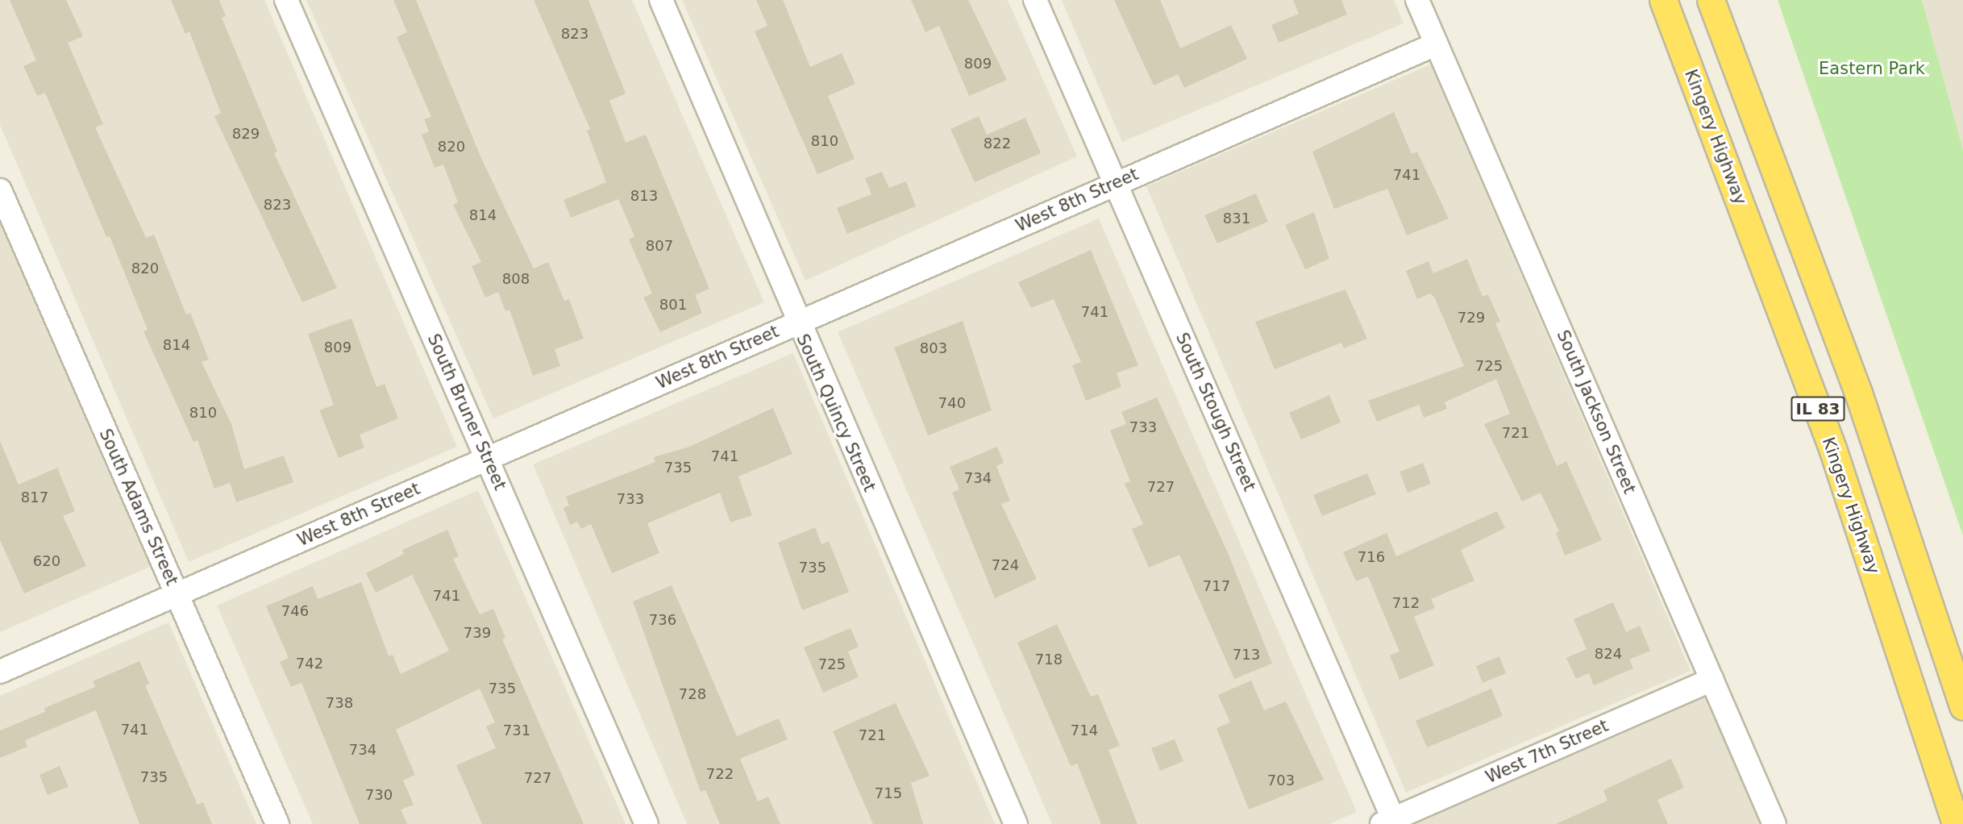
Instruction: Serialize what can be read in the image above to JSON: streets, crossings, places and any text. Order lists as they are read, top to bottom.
{
  "streets": {
    "highway": ["Kingery Highway", "IL 83"],
    "street": [
      "West 8th Street",
      "South Bruner Street",
      "South Stough Street",
      "South Jackson Street",
      "South Quincy Street",
      "South Adams Street",
      "West 7th Street"
    ]
  },
  "crossings": [
    ["West 8th Street", "South Bruner Street"],
    ["West 8th Street", "South Stough Street"],
    ["West 8th Street", "South Jackson Street"],
    ["West 8th Street", "South Quincy Street"],
    ["West 8th Street", "South Adams Street"],
    ["South Stough Street", "West 7th Street"],
    ["South Jackson Street", "West 7th Street"]
  ],
  "parks": ["Eastern Park"],
  "house_numbers": [
    "823",
    "809",
    "829",
    "810",
    "822",
    "820",
    "741",
    "813",
    "823",
    "814",
    "831",
    "807",
    "820",
    "808",
    "801",
    "741",
    "729",
    "814",
    "809",
    "803",
    "725",
    "740",
    "810",
    "733",
    "721",
    "741",
    "735",
    "734",
    "727",
    "817",
    "733",
    "716",
    "620",
    "724",
    "735",
    "717",
    "741",
    "712",
    "746",
    "736",
    "739",
    "824",
    "713",
    "718",
    "742",
    "725",
    "735",
    "728",
    "738",
    "741",
    "731",
    "714",
    "721",
    "734",
    "722",
    "735",
    "727",
    "703",
    "715",
    "730"
  ]
}
